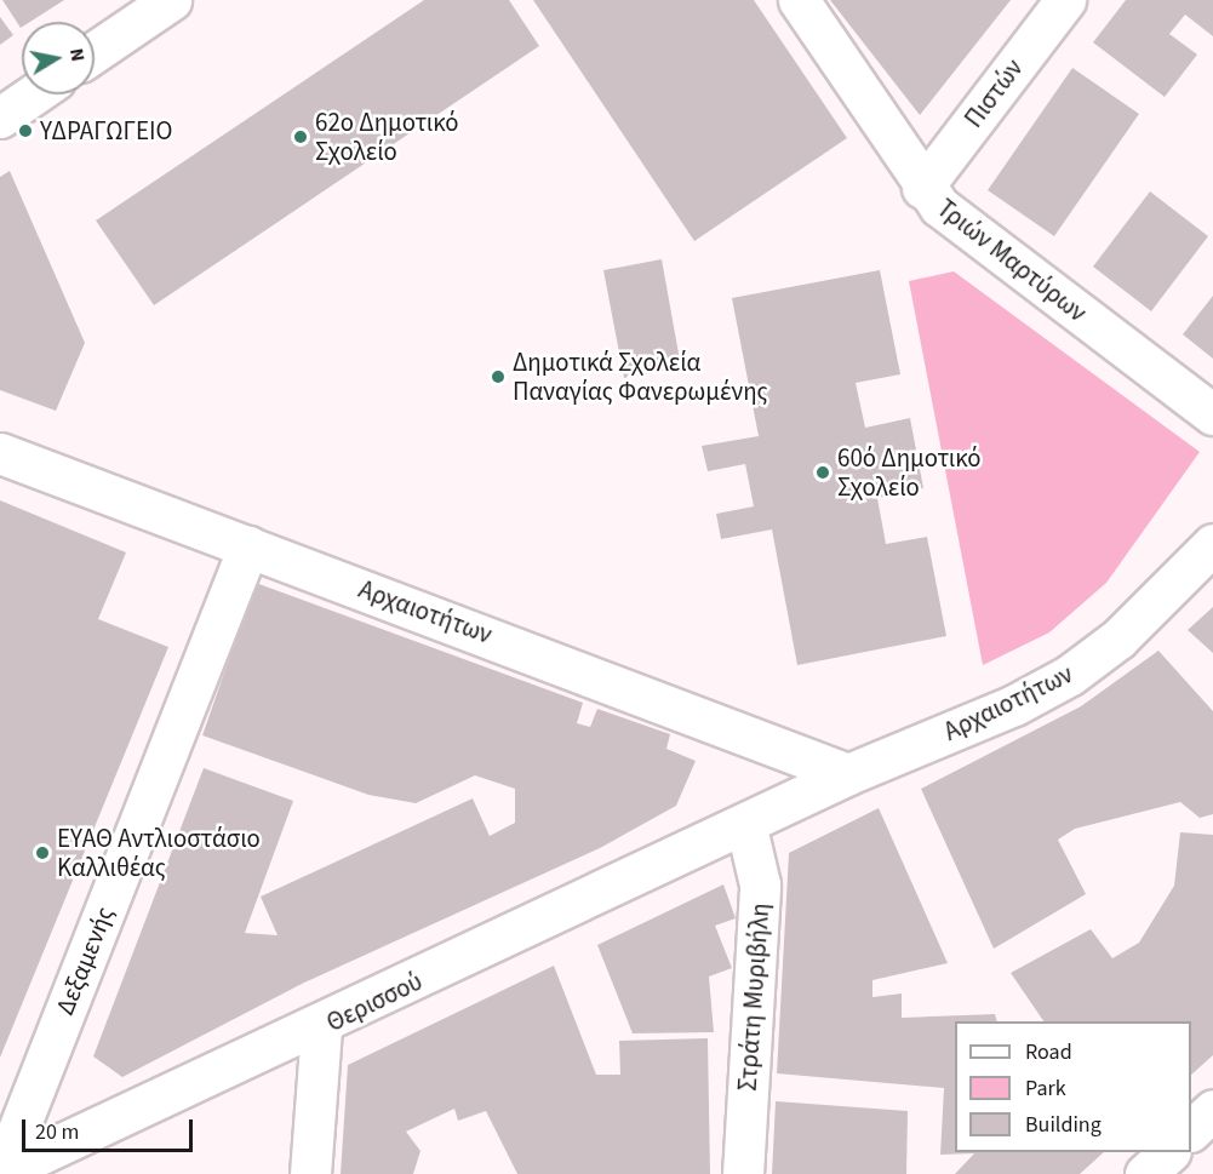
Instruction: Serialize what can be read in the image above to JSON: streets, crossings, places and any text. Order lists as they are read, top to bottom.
{
  "streets": {
    "street": [
      "Πιστών",
      "Τριών Μαρτύρων",
      "Αρχαιοτήτων",
      "Δεξαμενής",
      "Στράτη Μυριβήλη",
      "Θερισσού"
    ]
  },
  "crossings": [
    ["Πιστών", "Τριών Μαρτύρων"],
    ["Αρχαιοτήτων", "Δεξαμενής"],
    ["Αρχαιοτήτων", "Στράτη Μυριβήλη"],
    ["Αρχαιοτήτων", "Θερισσού"],
    ["Δεξαμενής", "Θερισσού"],
    ["Στράτη Μυριβήλη", "Θερισσού"]
  ],
  "places": [
    "ΥΔΡΑΓΩΓΕΙΟ",
    "62ο Δημοτικό Σχολείο",
    "Δημοτικά Σχολεία Παναγίας Φανερωμένης",
    "60ό Δημοτικό Σχολείο",
    "ΕΥΑΘ Αντλιοστάσιο Καλλιθέας"
  ],
  "legend": ["Road", "Park", "Building"],
  "scale_bar": "20 m",
  "north": "right"
}
